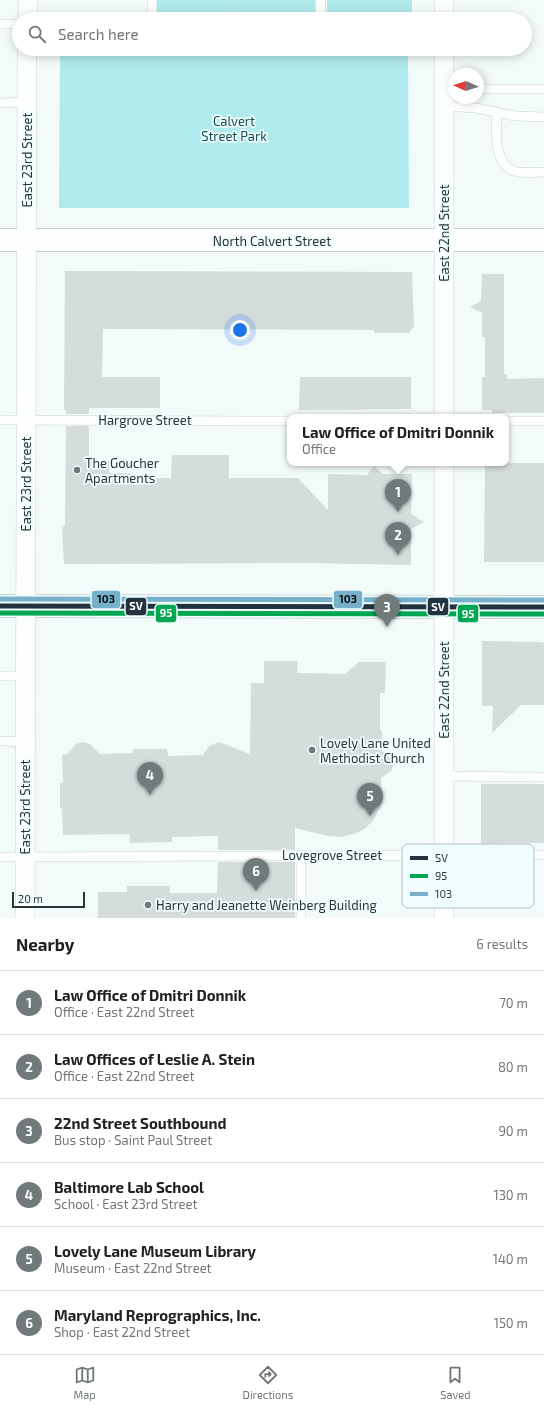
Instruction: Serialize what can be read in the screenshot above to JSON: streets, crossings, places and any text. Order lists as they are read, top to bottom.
{
  "streets": {
    "main road": ["North Calvert Street"],
    "street": ["East 23rd Street", "East 22nd Street"],
    "lane": ["Hargrove Street", "Lovegrove Street"]
  },
  "crossings": [
    ["East 23rd Street", "North Calvert Street"],
    ["East 23rd Street", "Hargrove Street"],
    ["East 23rd Street", "Lovegrove Street"],
    ["East 22nd Street", "North Calvert Street"]
  ],
  "parks": ["Calvert Street Park"],
  "places": ["The Goucher Apartments", "Lovely Lane United Methodist Church", "Harry and Jeanette Weinberg Building"],
  "lines": ["transit line 103", "transit line SV", "transit line 95"],
  "legend": ["SV", "95", "103"],
  "scale_bar": "20 m",
  "north": "left",
  "page": {
    "search": "Search here",
    "popup": ["Law Office of Dmitri Donnik", "Office"],
    "pins": [
      "1",
      "2",
      "3",
      "4",
      "5",
      "6"
    ],
    "scale": "20 m",
    "heading": ["Nearby", "6 results"],
    "list": [
      {
        "mark": "1",
        "name": "Law Office of Dmitri Donnik",
        "note": "Office · East 22nd Street",
        "value": "70 m"
      },
      {
        "mark": "2",
        "name": "Law Offices of Leslie A. Stein",
        "note": "Office · East 22nd Street",
        "value": "80 m"
      },
      {
        "mark": "3",
        "name": "22nd Street Southbound",
        "note": "Bus stop · Saint Paul Street",
        "value": "90 m"
      },
      {
        "mark": "4",
        "name": "Baltimore Lab School",
        "note": "School · East 23rd Street",
        "value": "130 m"
      },
      {
        "mark": "5",
        "name": "Lovely Lane Museum Library",
        "note": "Museum · East 22nd Street",
        "value": "140 m"
      },
      {
        "mark": "6",
        "name": "Maryland Reprographics, Inc.",
        "note": "Shop · East 22nd Street",
        "value": "150 m"
      }
    ],
    "nav": ["Map", "Directions", "Saved"]
  }
}
